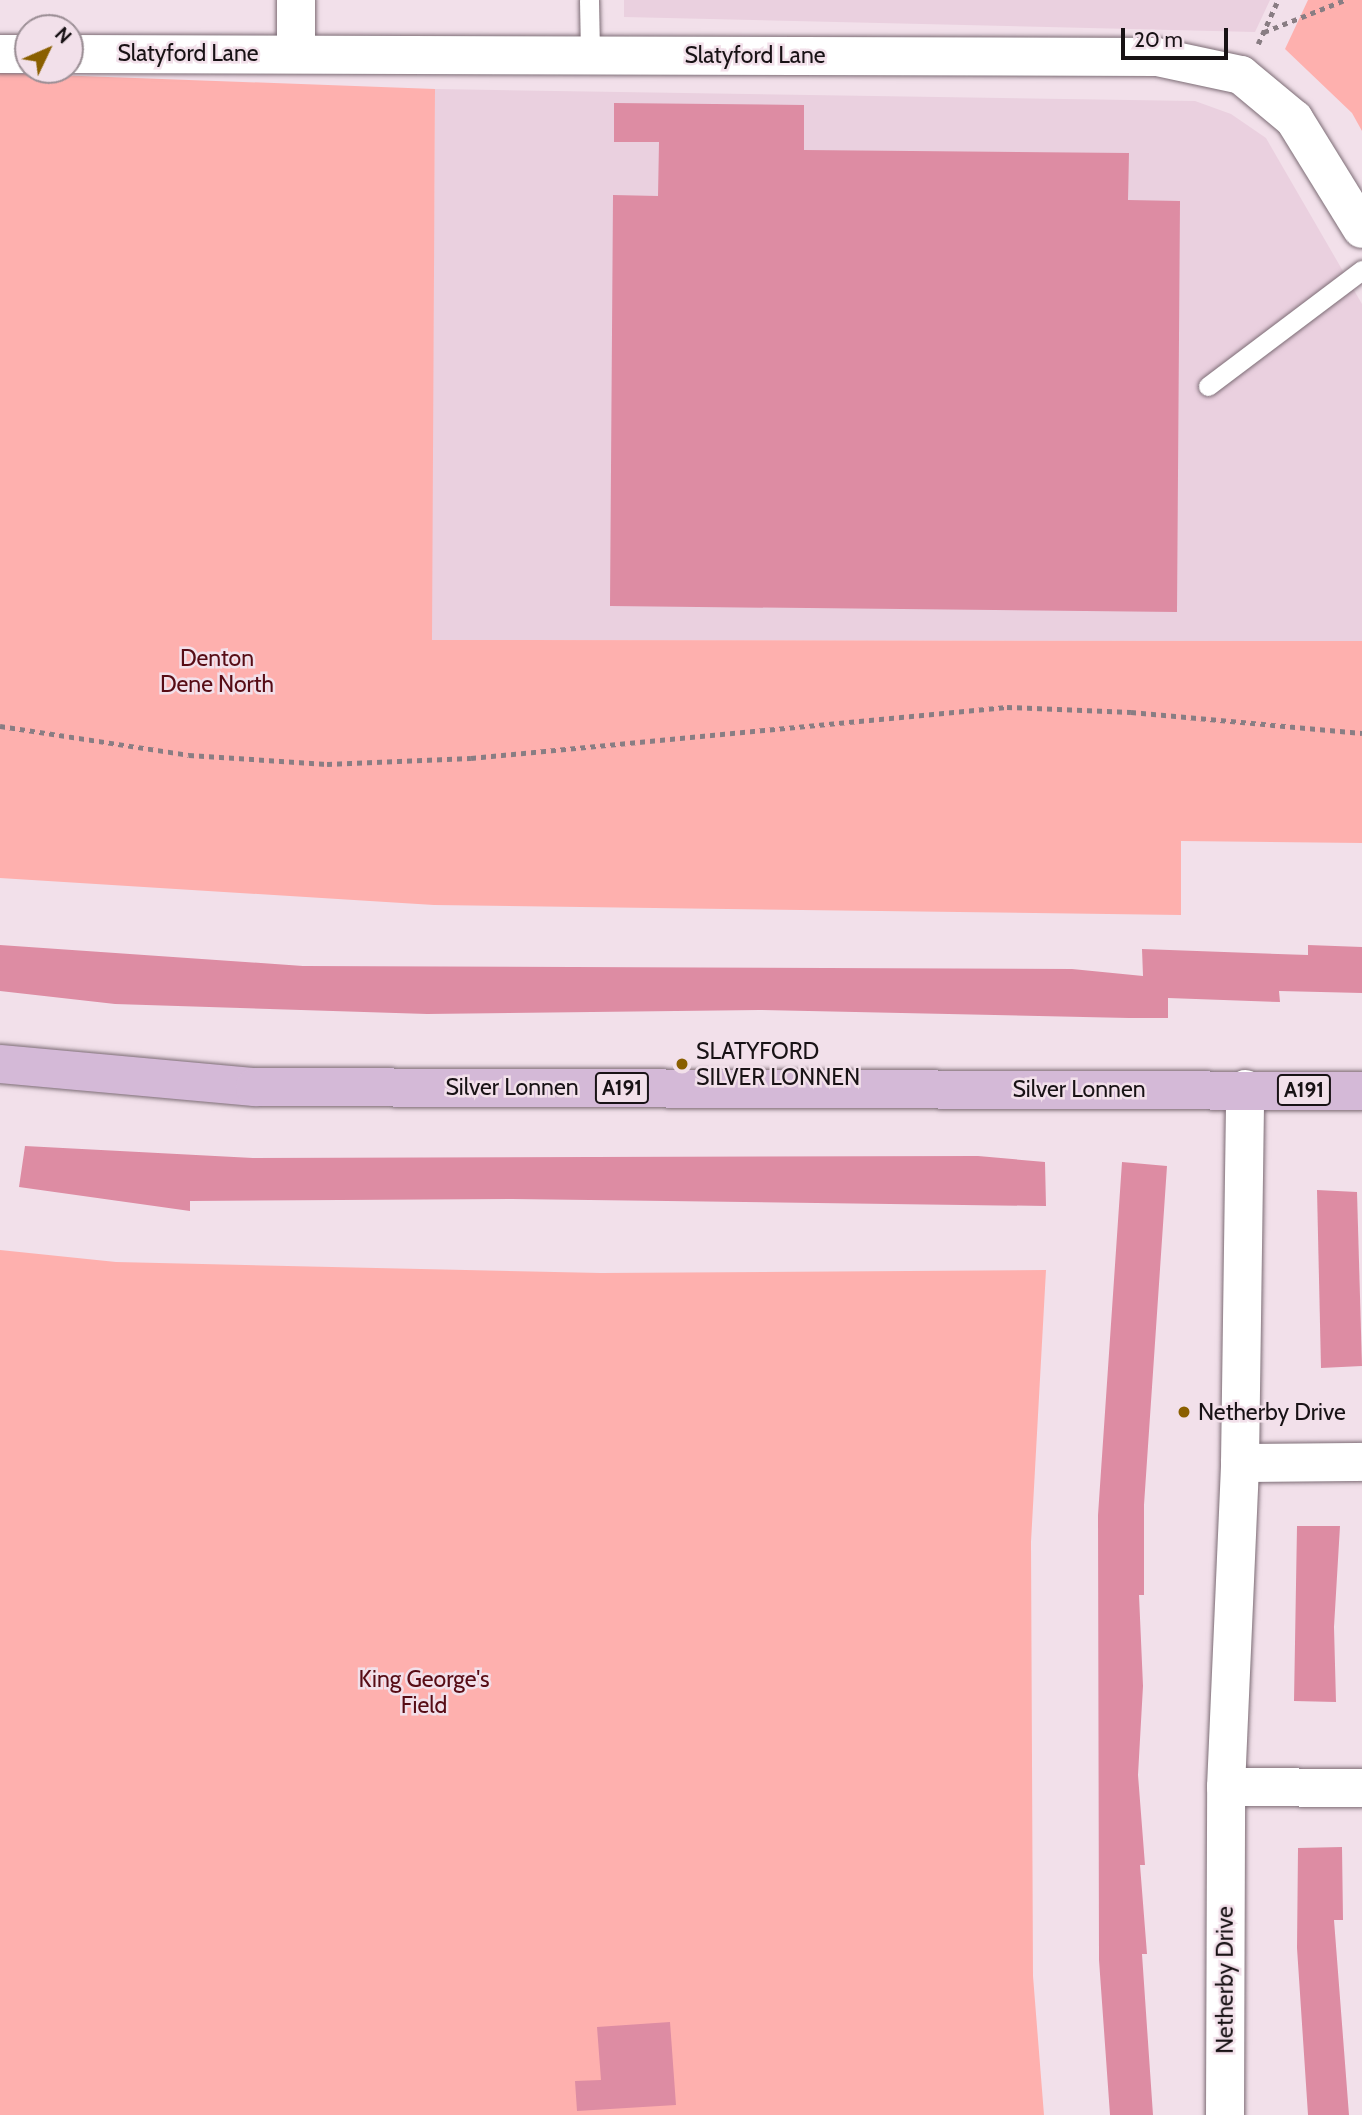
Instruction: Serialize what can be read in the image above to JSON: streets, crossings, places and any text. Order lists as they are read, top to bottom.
{
  "streets": {
    "main road": ["Silver Lonnen", "A191"],
    "street": ["Slatyford Lane", "Netherby Drive"]
  },
  "crossings": [
    ["Silver Lonnen", "Netherby Drive"]
  ],
  "parks": ["Denton Dene North", "King George's Field"],
  "places": ["SLATYFORD SILVER LONNEN", "Netherby Drive"],
  "scale_bar": "20 m",
  "north": "top right"
}
